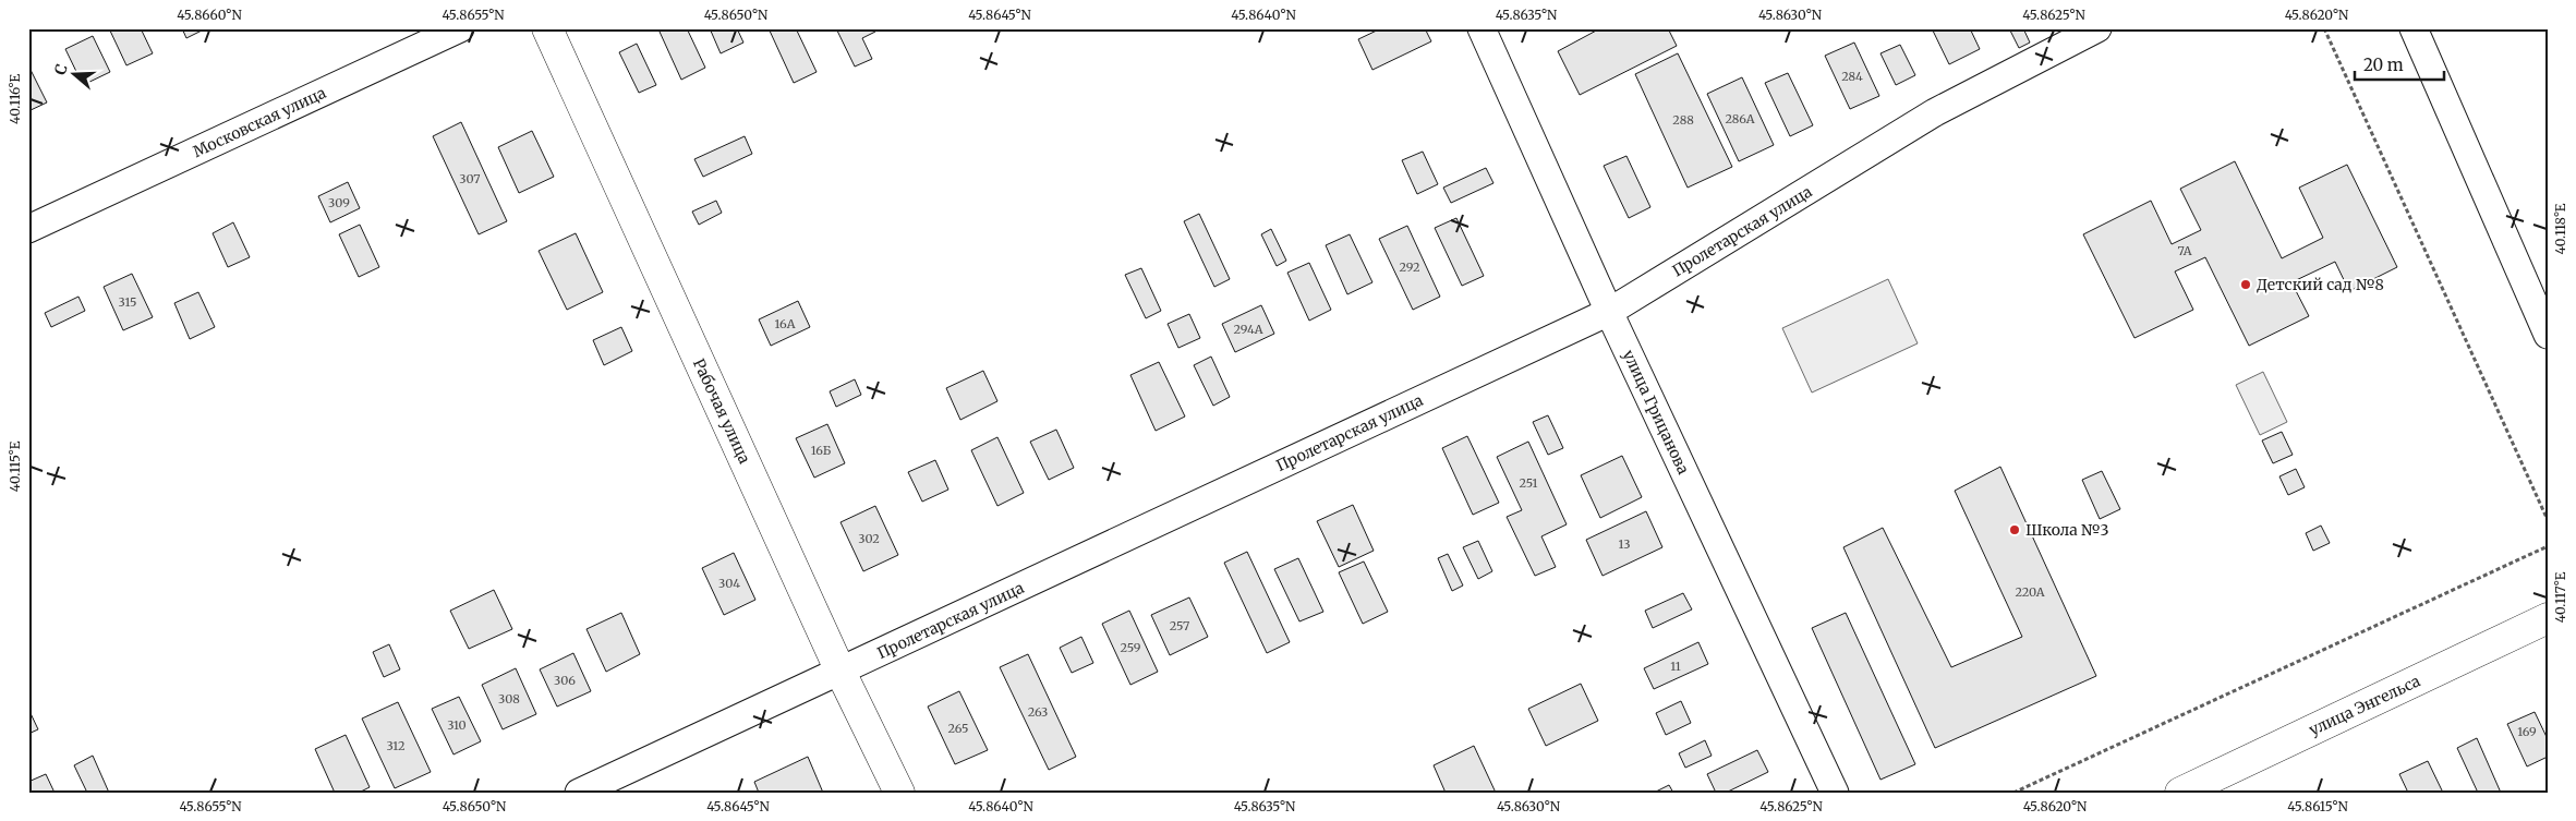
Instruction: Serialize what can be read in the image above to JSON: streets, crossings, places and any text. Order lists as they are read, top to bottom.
{
  "streets": {
    "street": [
      "Московская улица",
      "Пролетарская улица",
      "Рабочая улица",
      "улица Грицанова",
      "улица Энгельса"
    ]
  },
  "crossings": [
    ["Пролетарская улица", "Рабочая улица"],
    ["Пролетарская улица", "улица Грицанова"]
  ],
  "places": ["Детский сад №8", "Школа №3"],
  "house_numbers": [
    "284",
    "286А",
    "288",
    "307",
    "309",
    "7А",
    "292",
    "315",
    "16А",
    "294А",
    "16Б",
    "251",
    "302",
    "13",
    "304",
    "220А",
    "257",
    "259",
    "11",
    "306",
    "308",
    "263",
    "310",
    "265",
    "169",
    "312"
  ],
  "scale_bar": "20 m",
  "north": "left",
  "coordinates": [
    "45.8660°N",
    "45.8655°N",
    "45.8650°N",
    "45.8645°N",
    "45.8640°N",
    "45.8635°N",
    "45.8630°N",
    "45.8625°N",
    "45.8620°N",
    "40.116°E",
    "40.118°E",
    "40.115°E",
    "40.117°E",
    "45.8615°N"
  ]
}
